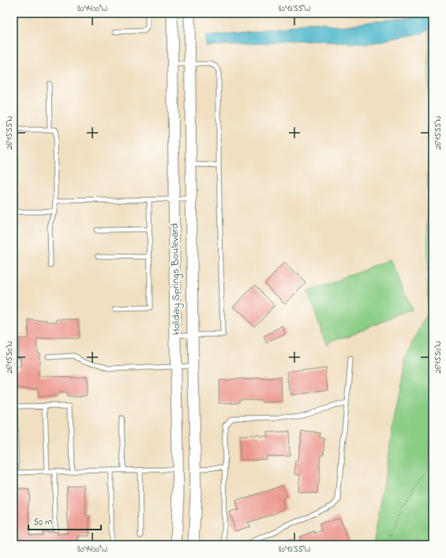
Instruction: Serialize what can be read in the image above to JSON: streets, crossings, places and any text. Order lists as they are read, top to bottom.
{
  "streets": {
    "street": ["Holiday Springs Boulevard"]
  },
  "scale_bar": "50 m",
  "coordinates": [
    "80°14'00\"W",
    "80°13'55\"W",
    "26°15'55\"N",
    "26°15'50\"N"
  ]
}
